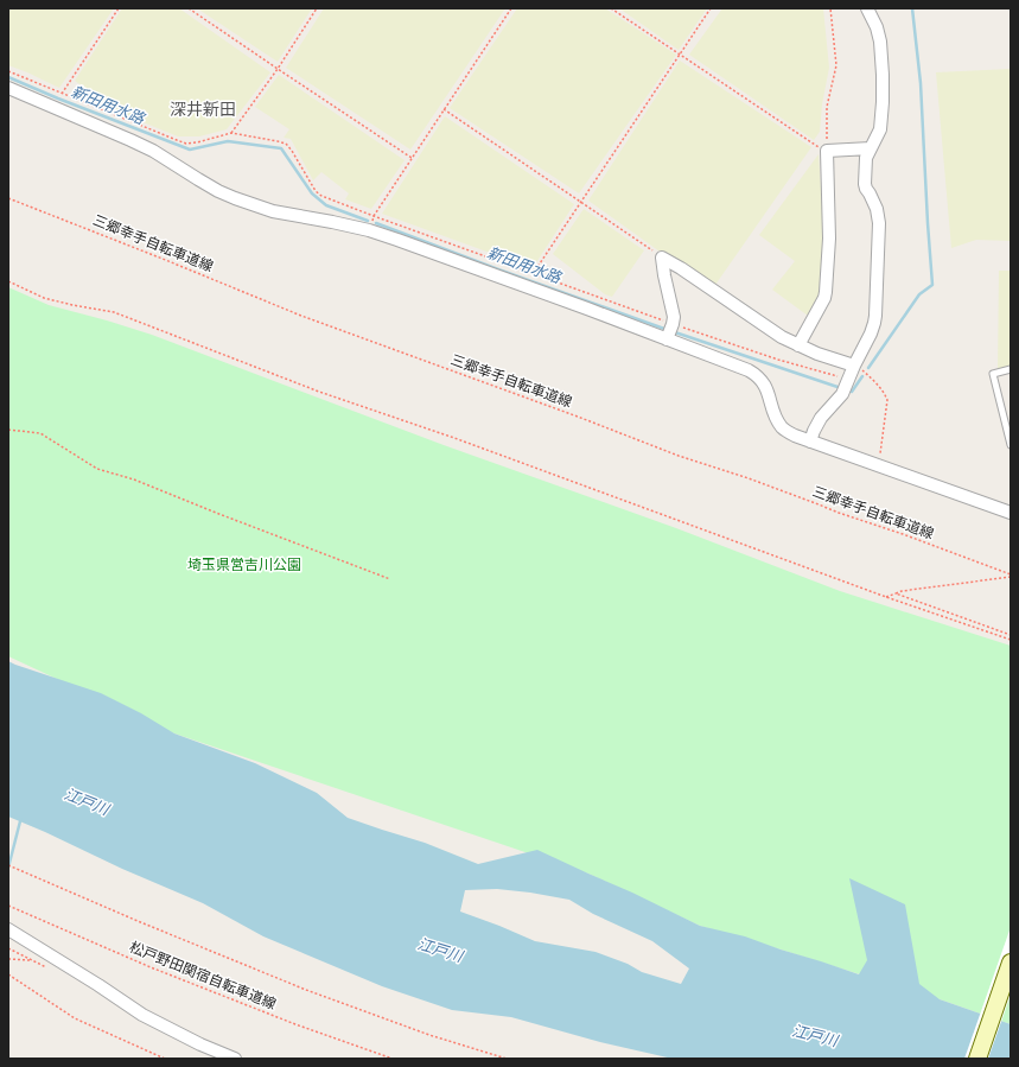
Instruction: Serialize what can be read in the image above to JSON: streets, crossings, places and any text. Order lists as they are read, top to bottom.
{
  "streets": {
    "path": ["三郷幸手自転車道線", "松戸野田関宿自転車道線"]
  },
  "districts": ["深井新田"],
  "water": ["新田用水路", "江戸川"],
  "parks": ["埼玉県営吉川公園"]
}
